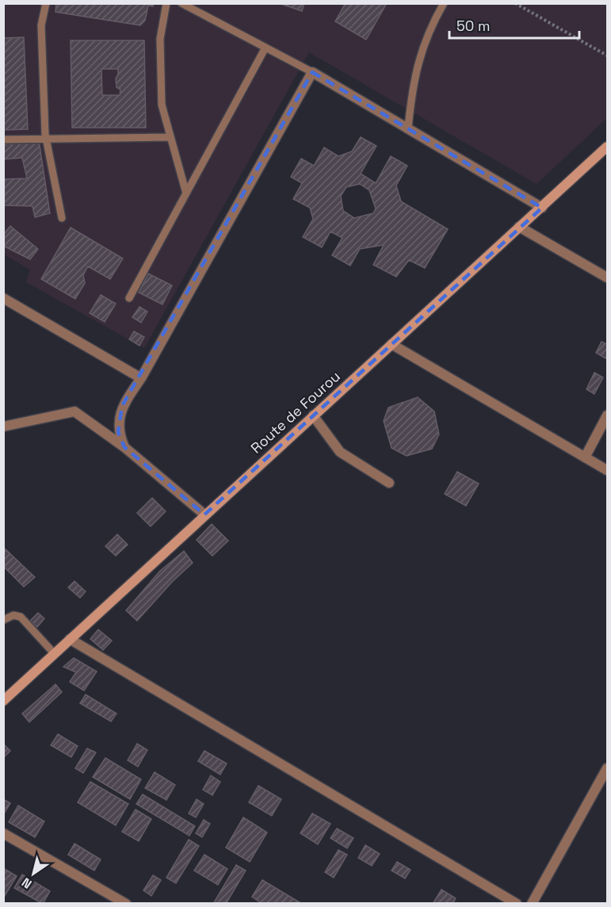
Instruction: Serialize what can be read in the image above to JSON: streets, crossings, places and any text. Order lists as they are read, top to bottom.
{
  "streets": {
    "main road": ["Route de Fourou"]
  },
  "scale_bar": "50 m",
  "north": "bottom left"
}
